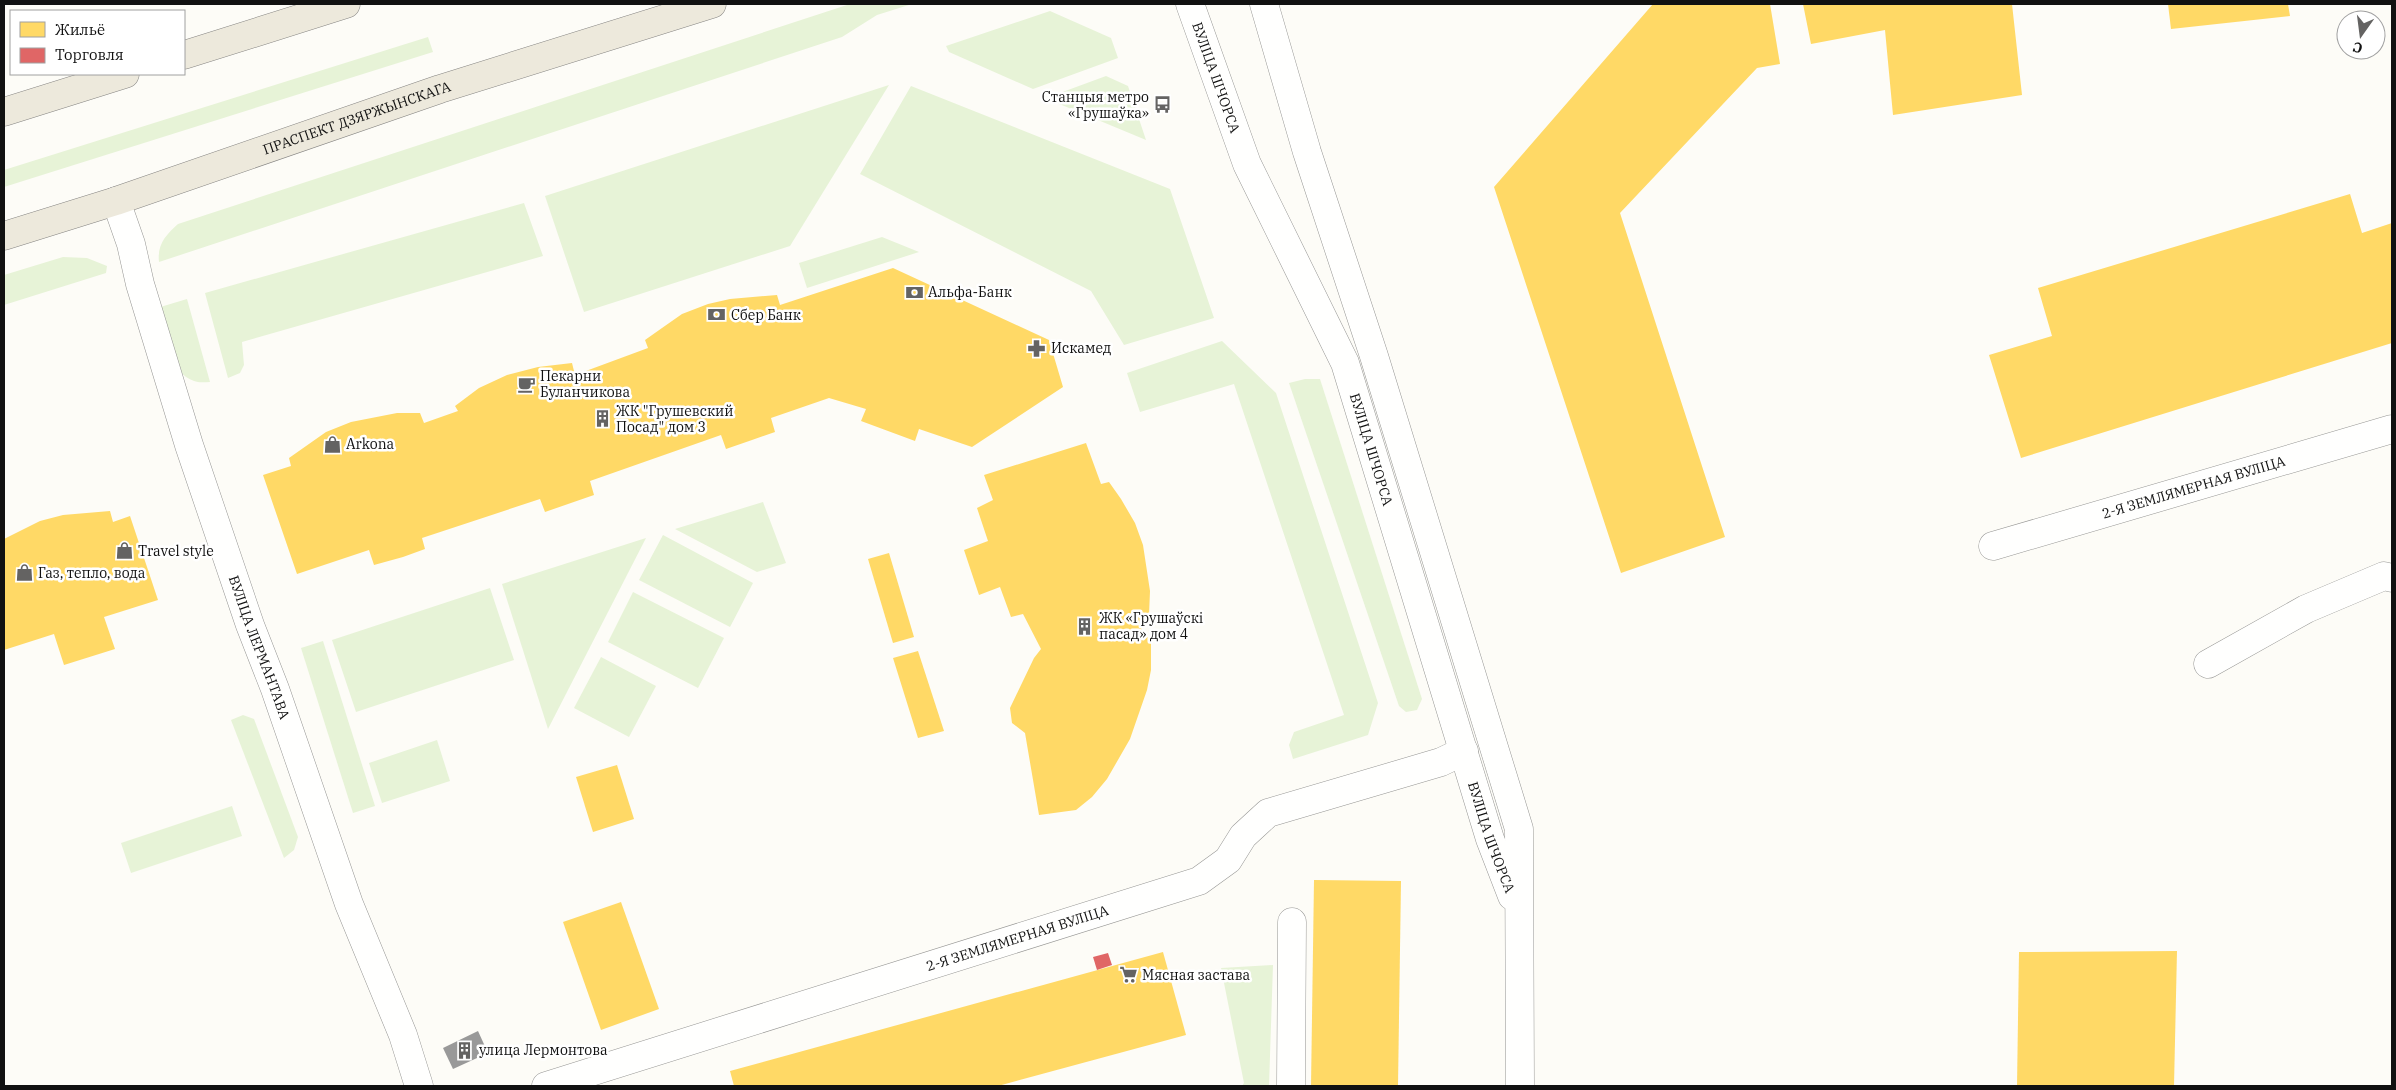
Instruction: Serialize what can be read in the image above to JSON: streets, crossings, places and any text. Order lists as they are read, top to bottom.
{
  "streets": {
    "main road": ["ПРАСПЕКТ ДЗЯРЖЫНСКАГА"],
    "street": ["ВУЛІЦА ШЧОРСА", "2-Я ЗЕМЛЯМЕРНАЯ ВУЛІЦА", "ВУЛІЦА ЛЕРМАНТАВА"]
  },
  "crossings": [
    ["ВУЛІЦА ШЧОРСА", "2-Я ЗЕМЛЯМЕРНАЯ ВУЛІЦА"],
    ["ПРАСПЕКТ ДЗЯРЖЫНСКАГА", "ВУЛІЦА ЛЕРМАНТАВА"]
  ],
  "places": {
    "bus stop": ["Станцыя метро «Грушаўка»"],
    "bank": ["Альфа-Банк", "Сбер Банк"],
    "pharmacy": ["Искамед"],
    "cafe": ["Пекарни Буланчикова"],
    "building": ["ЖК \"Грушевский Посад\" дом 3", "ЖК «Грушаўскі пасад» дом 4", "улица Лермонтова"],
    "shop": ["Arkona", "Travel style", "Газ, тепло, вода"],
    "supermarket": ["Мясная застава"]
  },
  "legend": ["Жильё", "Торговля"],
  "north": "bottom"
}
